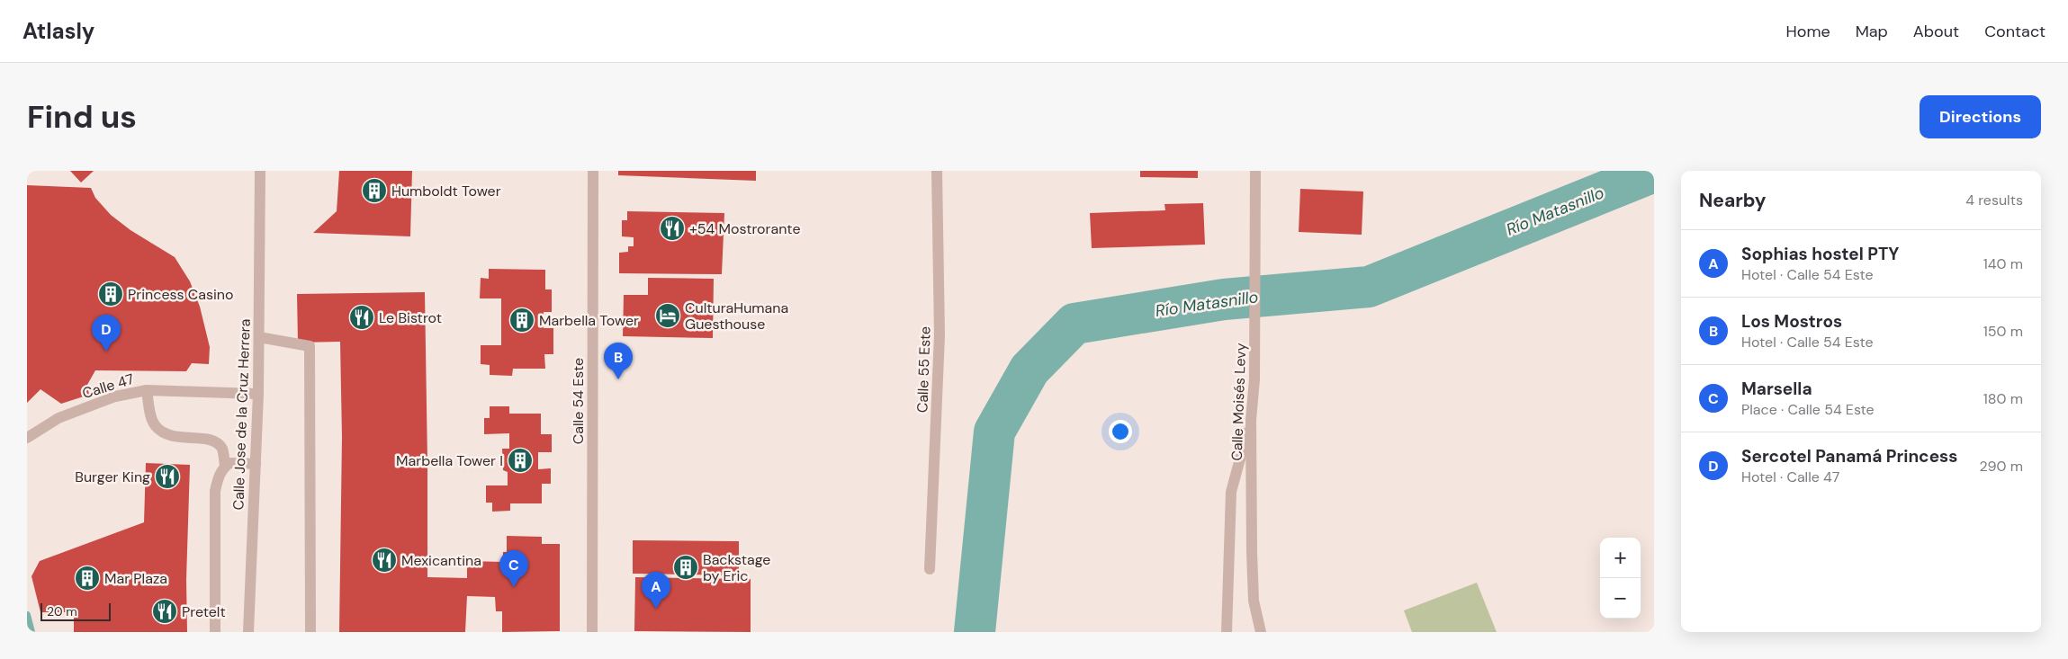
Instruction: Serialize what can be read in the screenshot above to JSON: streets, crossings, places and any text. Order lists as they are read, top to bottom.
{
  "streets": {
    "street": [
      "Calle 55 Este",
      "Calle 47",
      "Calle 54 Este",
      "Calle Moisés Levy",
      "Calle Jose de la Cruz Herrera"
    ]
  },
  "crossings": [
    ["Calle 47", "Calle Jose de la Cruz Herrera"]
  ],
  "water": ["Río Matasnillo"],
  "places": {
    "building": [
      "Humboldt Tower",
      "Princess Casino",
      "Marbella Tower",
      "Marbella Tower I",
      "Backstage by Eric",
      "Mar Plaza"
    ],
    "restaurant": [
      "+54 Mostrorante",
      "Le Bistrot",
      "Burger King",
      "Mexicantina",
      "Pretelt"
    ],
    "hotel": ["CulturaHumana Guesthouse"]
  },
  "scale_bar": "20 m",
  "page": {
    "header": "Atlasly",
    "nav": [
      "Home",
      "Map",
      "About",
      "Contact"
    ],
    "buttons": "Directions",
    "title": "Find us",
    "heading": ["Nearby", "4 results"],
    "list": [
      {
        "mark": "A",
        "name": "Sophias hostel PTY",
        "note": "Hotel · Calle 54 Este",
        "value": "140 m"
      },
      {
        "mark": "B",
        "name": "Los Mostros",
        "note": "Hotel · Calle 54 Este",
        "value": "150 m"
      },
      {
        "mark": "C",
        "name": "Marsella",
        "note": "Place · Calle 54 Este",
        "value": "180 m"
      },
      {
        "mark": "D",
        "name": "Sercotel Panamá Princess",
        "note": "Hotel · Calle 47",
        "value": "290 m"
      }
    ],
    "pins": [
      "D",
      "B",
      "C",
      "A"
    ],
    "map_buttons": ["+", "−"],
    "scale": "20 m"
  }
}
